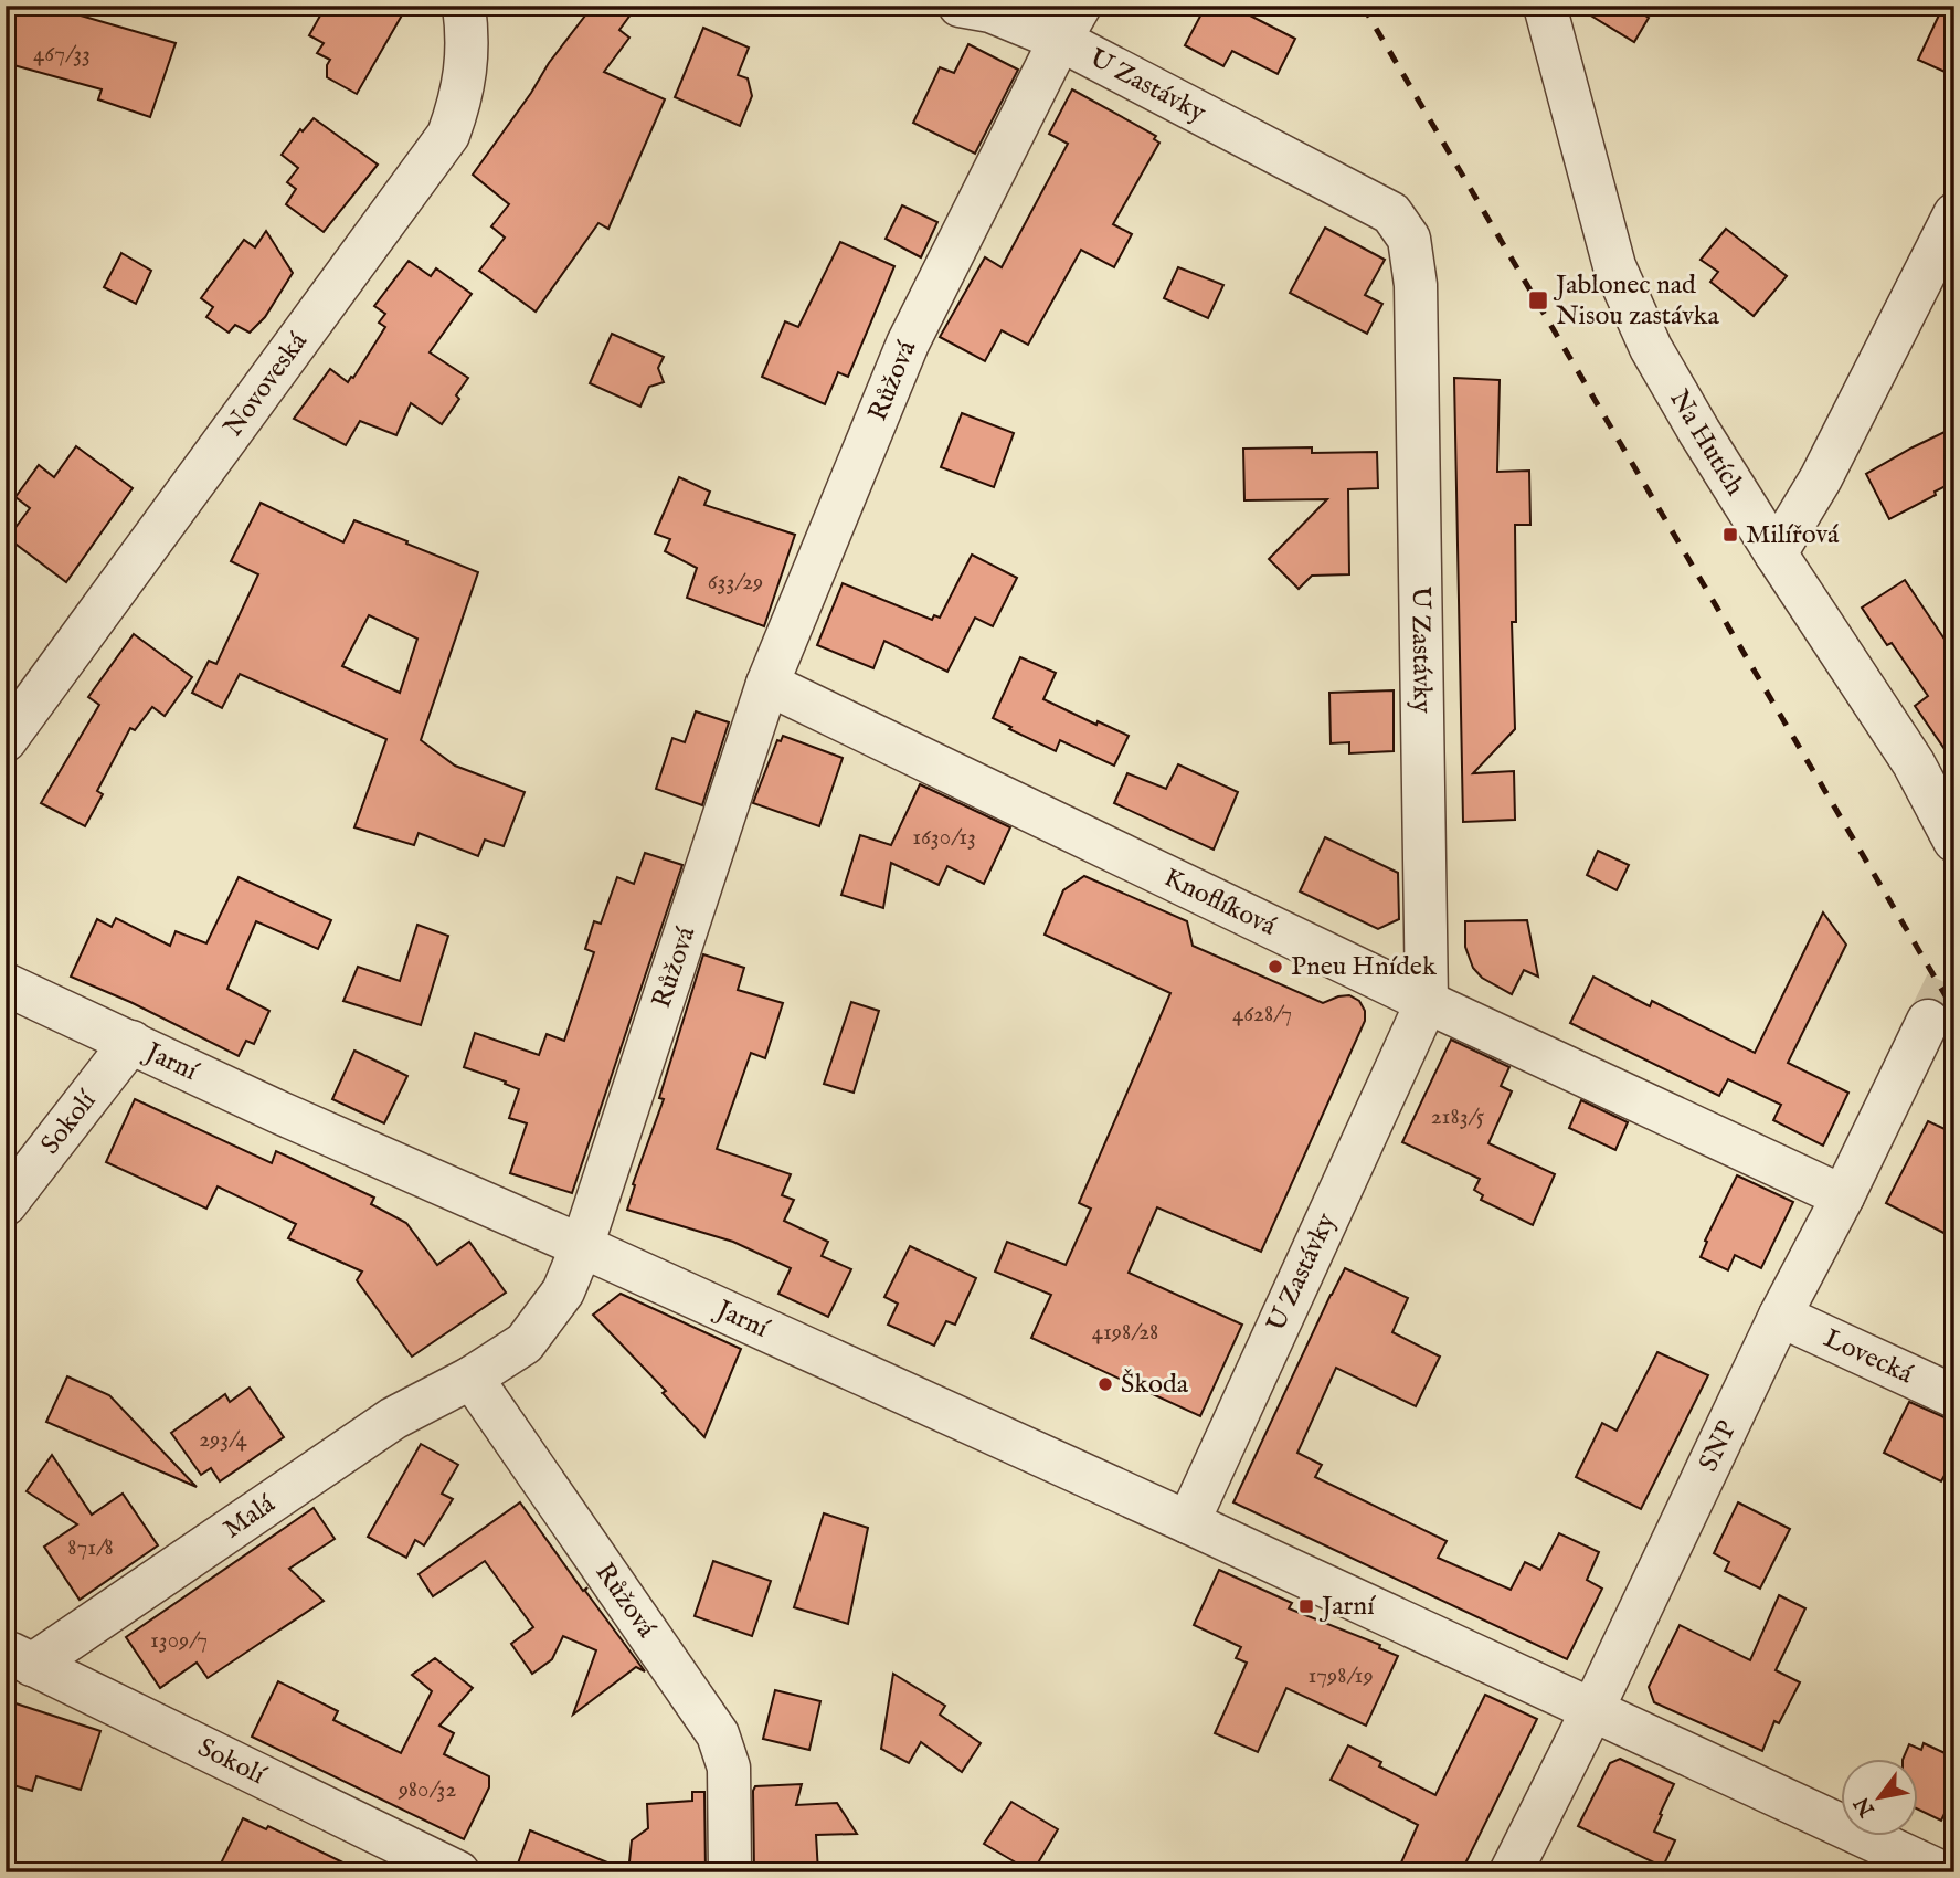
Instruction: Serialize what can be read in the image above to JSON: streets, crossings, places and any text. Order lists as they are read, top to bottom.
{
  "streets": {
    "street": [
      "U Zastávky",
      "Růžová",
      "Novoveská",
      "Na Hutích",
      "Knoflíková",
      "Jarní",
      "Sokolí",
      "Lovecká",
      "SNP",
      "Malá"
    ]
  },
  "crossings": [
    ["U Zastávky", "Růžová"],
    ["U Zastávky", "Knoflíková"],
    ["U Zastávky", "Jarní"],
    ["Růžová", "Knoflíková"],
    ["Růžová", "Jarní"],
    ["Růžová", "Malá"],
    ["Knoflíková", "SNP"],
    ["Jarní", "Sokolí"],
    ["Jarní", "SNP"],
    ["Sokolí", "Malá"],
    ["Lovecká", "SNP"]
  ],
  "places": {
    "transit": ["Jablonec nad Nisou zastávka", "Milířová", "Jarní"],
    "other": ["Pneu Hnídek", "Škoda"]
  },
  "house_numbers": [
    "467/33",
    "633/29",
    "1630/13",
    "4628/7",
    "2183/5",
    "4198/28",
    "293/4",
    "871/8",
    "1309/7",
    "1798/19",
    "980/32"
  ],
  "north": "bottom left"
}
